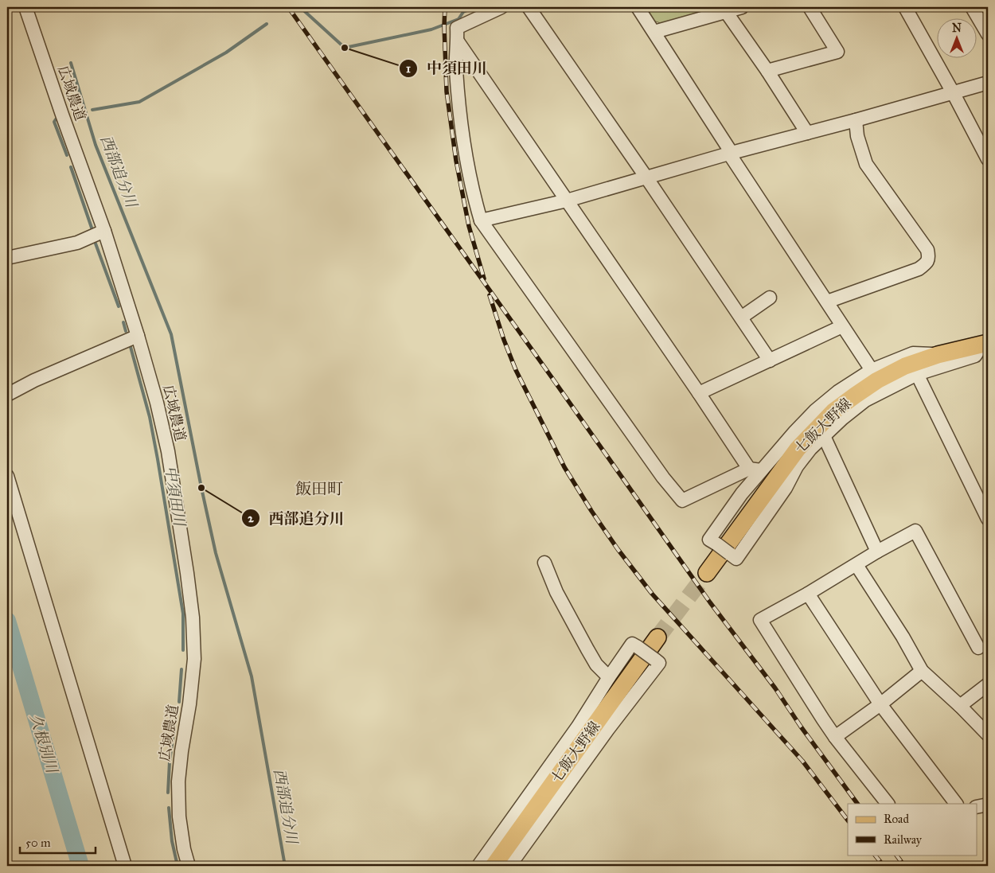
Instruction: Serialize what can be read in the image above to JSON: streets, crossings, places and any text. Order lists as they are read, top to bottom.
{
  "streets": {
    "main road": ["七飯大野線"],
    "street": ["広域農道"]
  },
  "districts": ["飯田町"],
  "water": ["西部追分川", "中須田川", "久根別川"],
  "places": ["中須田川", "西部追分川"],
  "legend": ["Road", "Railway"],
  "scale_bar": "50 m",
  "north": "top"
}
